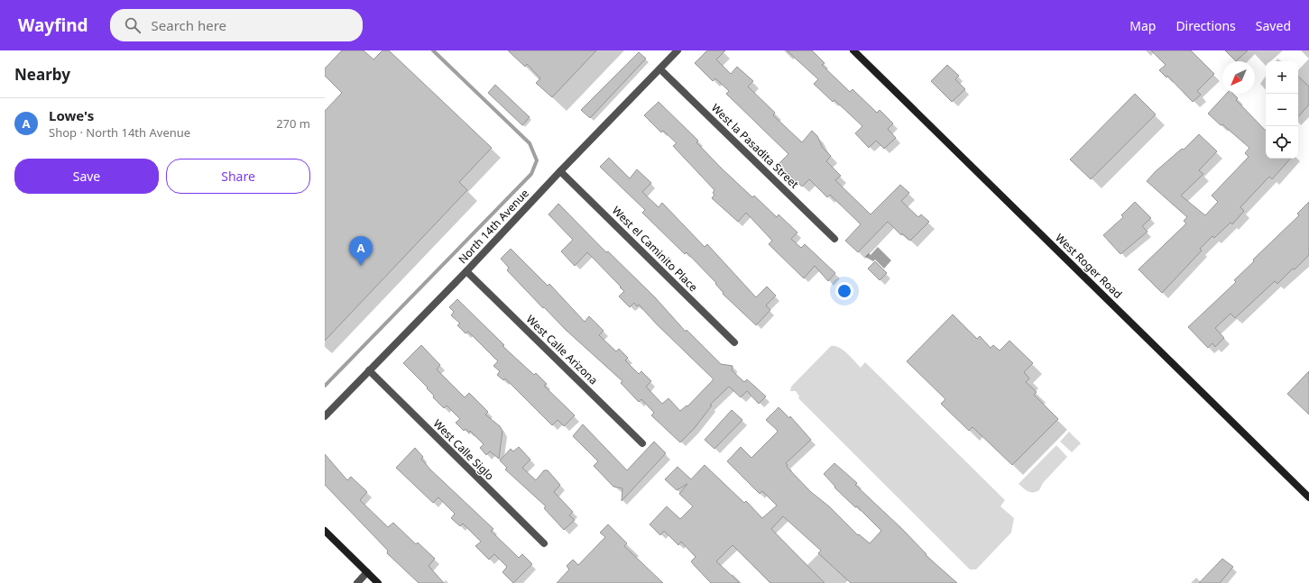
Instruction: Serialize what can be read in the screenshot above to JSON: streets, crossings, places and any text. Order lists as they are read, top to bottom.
{
  "streets": {
    "street": [
      "West la Pasadita Street",
      "North 14th Avenue",
      "West el Caminito Place",
      "West Roger Road",
      "West Calle Arizona",
      "West Calle Siglo"
    ]
  },
  "crossings": [
    ["West la Pasadita Street", "North 14th Avenue"],
    ["North 14th Avenue", "West el Caminito Place"],
    ["North 14th Avenue", "West Calle Arizona"],
    ["North 14th Avenue", "West Calle Siglo"]
  ],
  "north": "bottom left",
  "page": {
    "header": "Wayfind",
    "search": "Search here",
    "nav": ["Map", "Directions", "Saved"],
    "heading": "Nearby",
    "map_buttons": ["+", "−"],
    "list": [
      {
        "mark": "A",
        "name": "Lowe's",
        "note": "Shop · North 14th Avenue",
        "value": "270 m"
      }
    ],
    "buttons": ["Save", "Share"],
    "pins": "A"
  }
}
